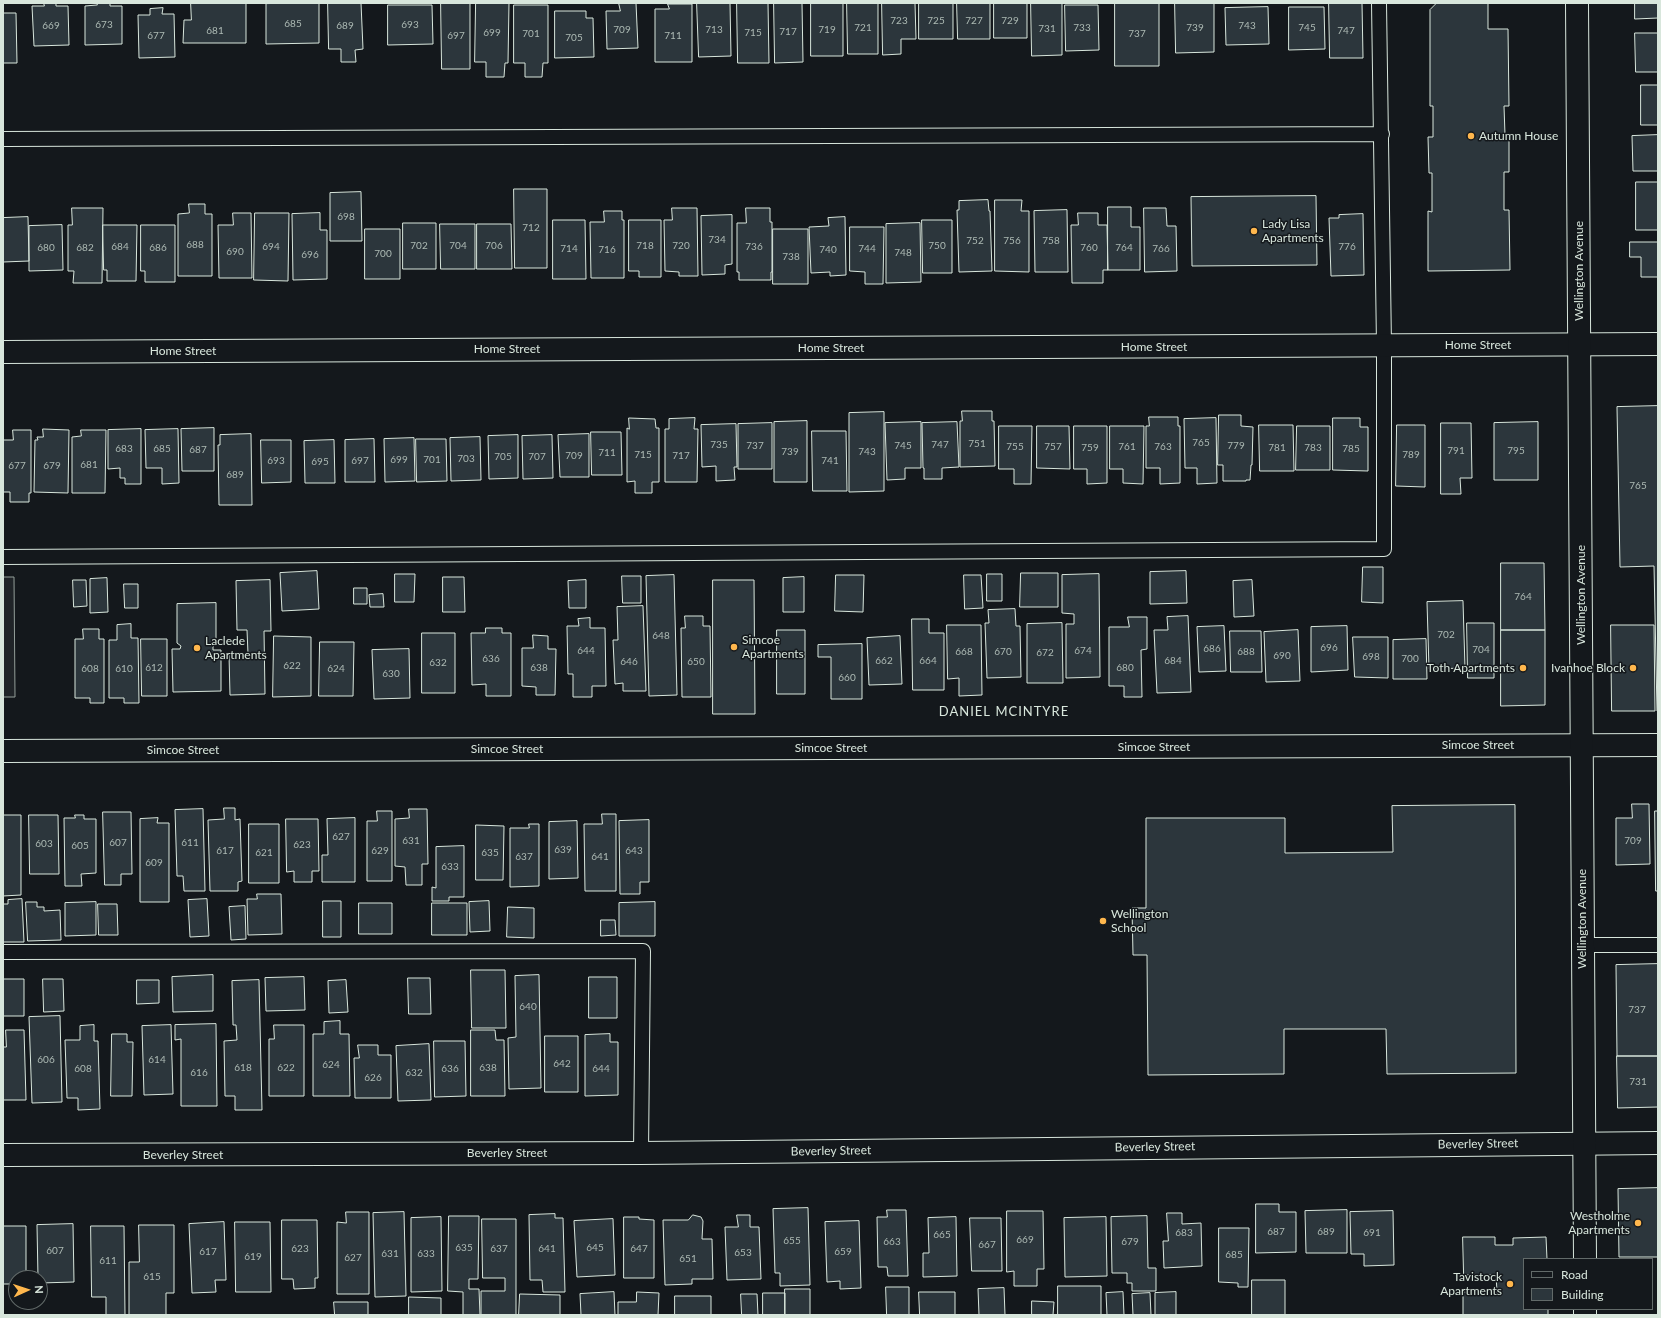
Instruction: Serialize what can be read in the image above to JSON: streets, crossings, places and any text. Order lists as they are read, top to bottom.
{
  "streets": {
    "street": [
      "Wellington Avenue",
      "Home Street",
      "Simcoe Street",
      "Beverley Street"
    ]
  },
  "crossings": [
    ["Wellington Avenue", "Home Street"],
    ["Wellington Avenue", "Simcoe Street"],
    ["Wellington Avenue", "Beverley Street"]
  ],
  "districts": ["DANIEL MCINTYRE"],
  "places": [
    "Autumn House",
    "Lady Lisa Apartments",
    "Simcoe Apartments",
    "Laclede Apartments",
    "Toth Apartments",
    "Ivanhoe Block",
    "Wellington School",
    "Westholme Apartments",
    "Tavistock Apartments"
  ],
  "house_numbers": [
    "723",
    "725",
    "727",
    "729",
    "685",
    "673",
    "693",
    "669",
    "689",
    "743",
    "721",
    "733",
    "739",
    "745",
    "731",
    "709",
    "713",
    "719",
    "681",
    "747",
    "717",
    "699",
    "715",
    "701",
    "737",
    "677",
    "697",
    "711",
    "705",
    "698",
    "712",
    "734",
    "752",
    "756",
    "758",
    "688",
    "702",
    "704",
    "706",
    "718",
    "720",
    "750",
    "684",
    "694",
    "736",
    "776",
    "680",
    "682",
    "686",
    "760",
    "764",
    "714",
    "744",
    "766",
    "716",
    "740",
    "690",
    "748",
    "700",
    "696",
    "738",
    "765",
    "751",
    "735",
    "747",
    "737",
    "745",
    "779",
    "755",
    "757",
    "761",
    "763",
    "759",
    "781",
    "783",
    "683",
    "685",
    "785",
    "687",
    "791",
    "795",
    "739",
    "743",
    "711",
    "715",
    "789",
    "709",
    "717",
    "705",
    "707",
    "703",
    "699",
    "701",
    "693",
    "697",
    "741",
    "695",
    "681",
    "677",
    "679",
    "689",
    "765",
    "764",
    "702",
    "648",
    "696",
    "686",
    "704",
    "644",
    "674",
    "668",
    "670",
    "688",
    "672",
    "690",
    "698",
    "636",
    "700",
    "662",
    "664",
    "684",
    "646",
    "650",
    "632",
    "622",
    "612",
    "638",
    "680",
    "608",
    "610",
    "624",
    "630",
    "660",
    "627",
    "631",
    "709",
    "607",
    "611",
    "603",
    "623",
    "605",
    "639",
    "617",
    "629",
    "643",
    "621",
    "635",
    "637",
    "641",
    "609",
    "633",
    "640",
    "737",
    "606",
    "614",
    "642",
    "624",
    "618",
    "622",
    "638",
    "608",
    "636",
    "644",
    "616",
    "632",
    "626",
    "731",
    "687",
    "689",
    "683",
    "691",
    "665",
    "669",
    "655",
    "663",
    "679",
    "667",
    "635",
    "645",
    "623",
    "637",
    "641",
    "647",
    "607",
    "617",
    "659",
    "653",
    "631",
    "633",
    "685",
    "619",
    "627",
    "651",
    "611",
    "615"
  ],
  "legend": ["Road", "Building"],
  "north": "right"
}
